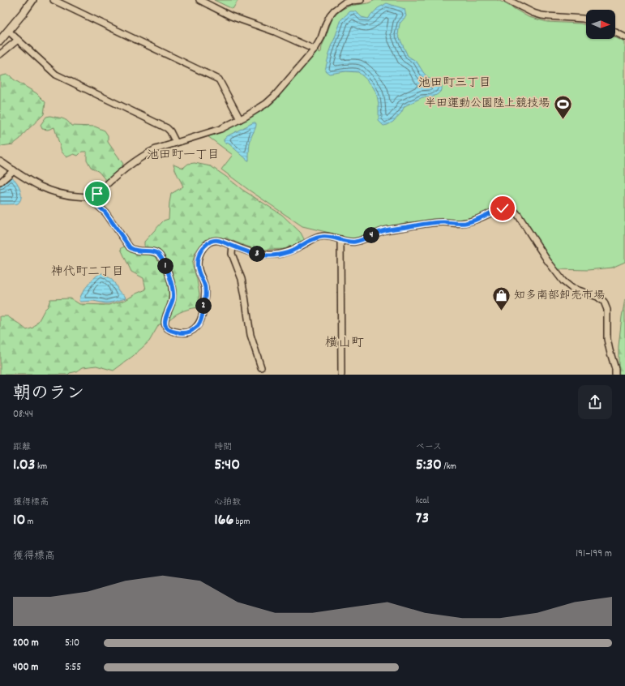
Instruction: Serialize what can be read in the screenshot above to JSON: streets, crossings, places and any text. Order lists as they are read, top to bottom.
{
  "districts": [
    "池田町三丁目",
    "池田町一丁目",
    "神代町二丁目",
    "横山町"
  ],
  "places": {
    "sports": ["半田運動公園陸上競技場"],
    "shop": ["知多南部卸売市場"]
  },
  "north": "right",
  "page": {
    "pins": [
      "4",
      "3",
      "1",
      "2"
    ],
    "heading": ["朝のラン", "08:44"],
    "stats": [
      ["距離", "1.03 km"],
      ["時間", "5:40"],
      ["ペース", "5:30 /km"],
      ["獲得標高", "10 m"],
      ["心拍数", "166 bpm"],
      ["kcal", "73"]
    ],
    "chart": ["獲得標高", "191–199 m"],
    "list": [
      {
        "name": "200 m",
        "note": "5:10"
      },
      {
        "name": "400 m",
        "note": "5:55"
      }
    ]
  }
}
